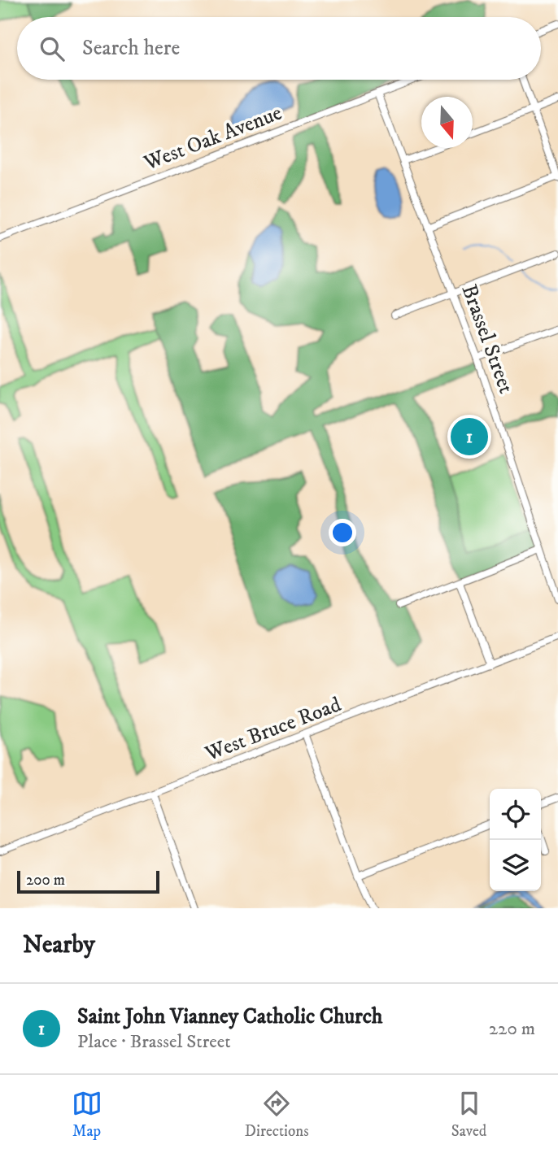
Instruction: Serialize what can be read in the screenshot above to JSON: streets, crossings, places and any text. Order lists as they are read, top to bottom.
{
  "streets": {
    "street": ["West Oak Avenue", "Brassel Street", "West Bruce Road"]
  },
  "crossings": [
    ["West Oak Avenue", "Brassel Street"]
  ],
  "scale_bar": "200 m",
  "north": "bottom",
  "page": {
    "search": "Search here",
    "pins": "1",
    "scale": "200 m",
    "heading": "Nearby",
    "list": [
      {
        "mark": "1",
        "name": "Saint John Vianney Catholic Church",
        "note": "Place · Brassel Street",
        "value": "220 m"
      }
    ],
    "nav": ["Map", "Directions", "Saved"]
  }
}
